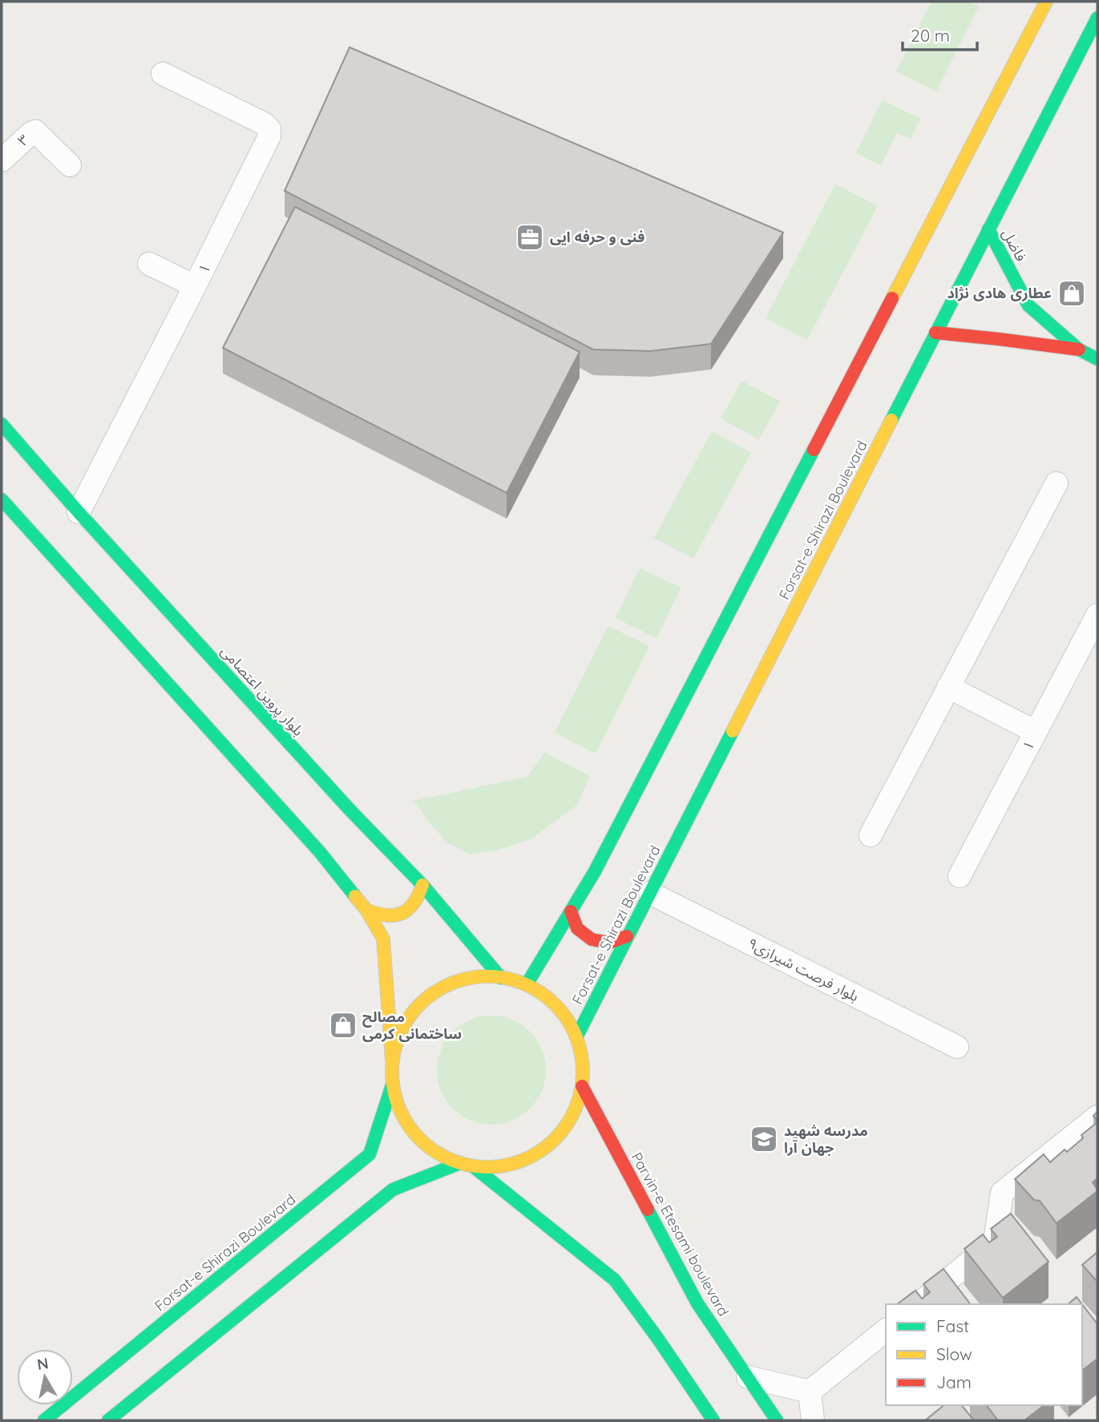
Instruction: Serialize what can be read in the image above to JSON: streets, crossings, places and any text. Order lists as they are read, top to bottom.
{
  "streets": {
    "main road": [
      "فاضل",
      "Forsat-e Shirazi Boulevard",
      "بلوار پروین اعتصامی",
      "Parvin-e Etesami boulevard"
    ],
    "street": ["۳", "۱", "۹بلوار فرصت شیرازی"]
  },
  "crossings": [
    ["فاضل", "Forsat-e Shirazi Boulevard"],
    ["۱", "بلوار پروین اعتصامی"],
    ["Forsat-e Shirazi Boulevard", "بلوار پروین اعتصامی"],
    ["Forsat-e Shirazi Boulevard", "۹بلوار فرصت شیرازی"],
    ["Forsat-e Shirazi Boulevard", "Parvin-e Etesami boulevard"],
    ["بلوار پروین اعتصامی", "Parvin-e Etesami boulevard"]
  ],
  "places": {
    "office": ["فنی و حرفه ایی"],
    "shop": ["عطاری هادی نژاد", "مصالح ساختمانی کرمی"],
    "school or university": ["مدرسه شهید جهان آرا"]
  },
  "legend": ["Fast", "Slow", "Jam"],
  "scale_bar": "20 m",
  "north": "top"
}
